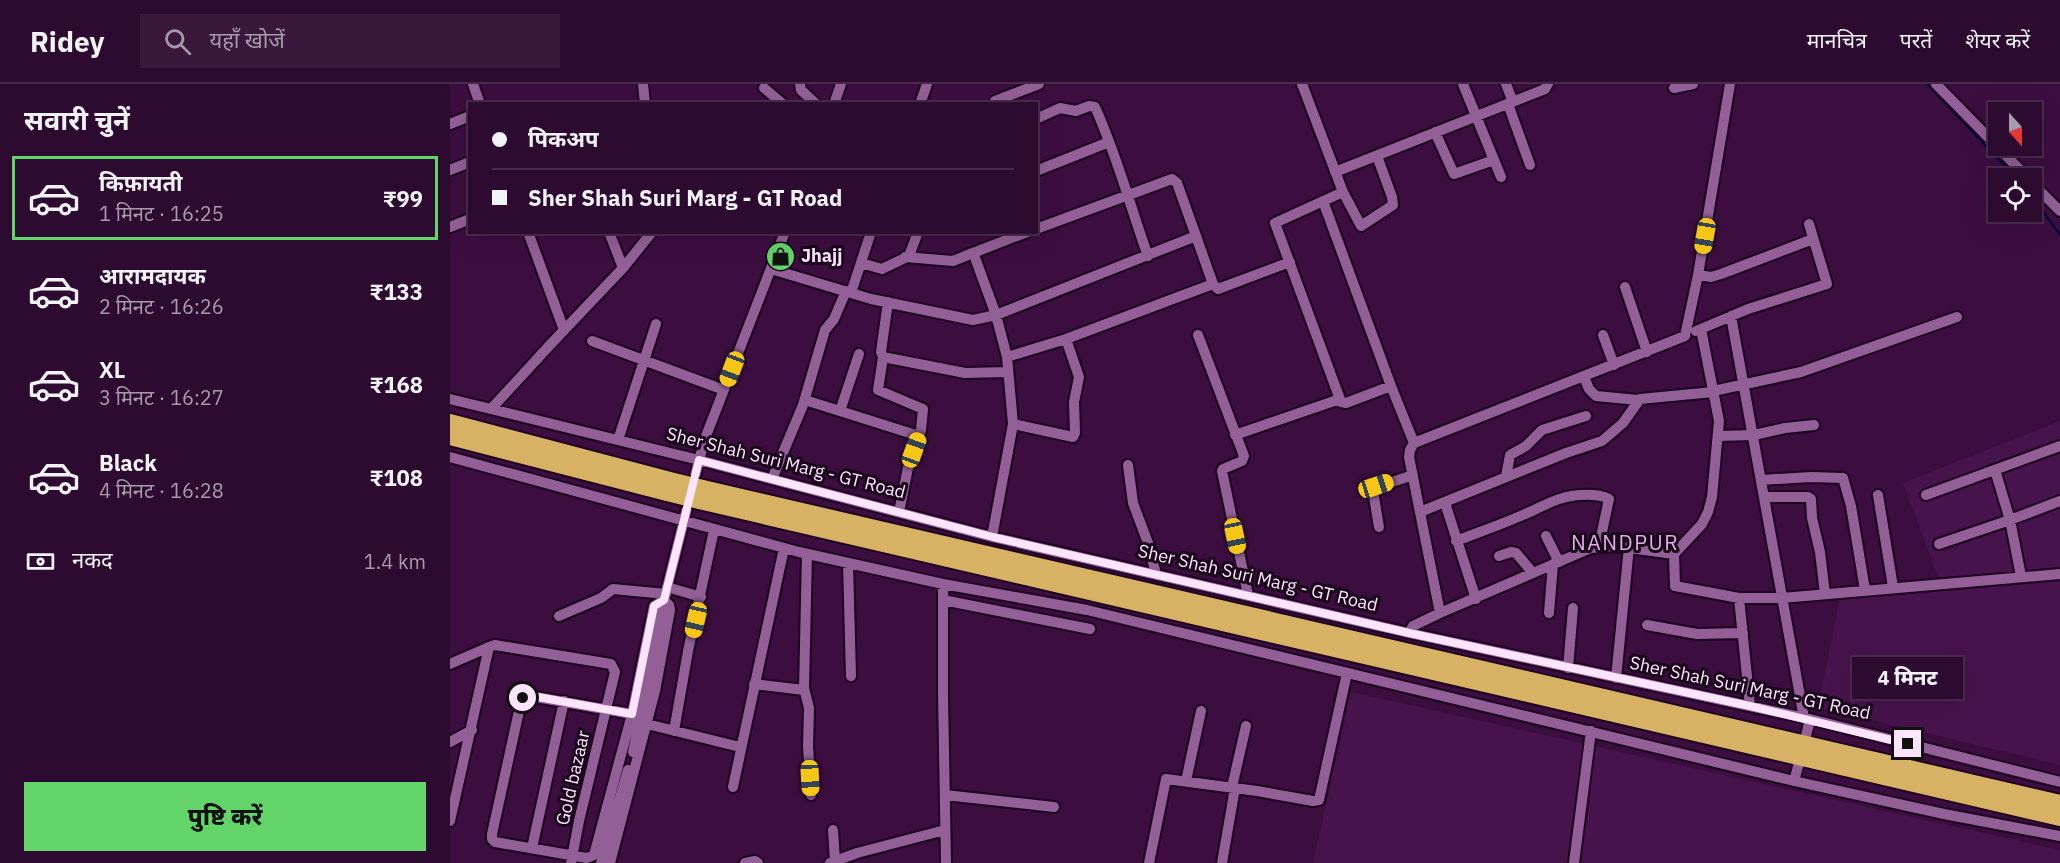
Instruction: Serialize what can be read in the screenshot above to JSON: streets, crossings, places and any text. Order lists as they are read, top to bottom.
{
  "streets": {
    "highway": ["Sher Shah Suri Marg - GT Road"],
    "street": ["Gold bazaar"]
  },
  "districts": ["NANDPUR"],
  "places": {
    "shop": ["Jhajj"]
  },
  "north": "bottom",
  "page": {
    "header": "Ridey",
    "search": "यहाँ खोजें",
    "nav": ["मानचित्र", "परतें", "शेयर करें"],
    "heading": "सवारी चुनें",
    "banner": ["पिकअप", "Sher Shah Suri Marg - GT Road"],
    "list": [
      {
        "name": "किफ़ायती",
        "note": "1 मिनट · 16:25",
        "value": "₹99"
      },
      {
        "name": "आरामदायक",
        "note": "2 मिनट · 16:26",
        "value": "₹133"
      },
      {
        "name": "XL",
        "note": "3 मिनट · 16:27",
        "value": "₹168"
      },
      {
        "name": "Black",
        "note": "4 मिनट · 16:28",
        "value": "₹108"
      }
    ],
    "pay": ["नकद", "1.4 km"],
    "bubble": "4 मिनट",
    "buttons": "पुष्टि करें"
  }
}
